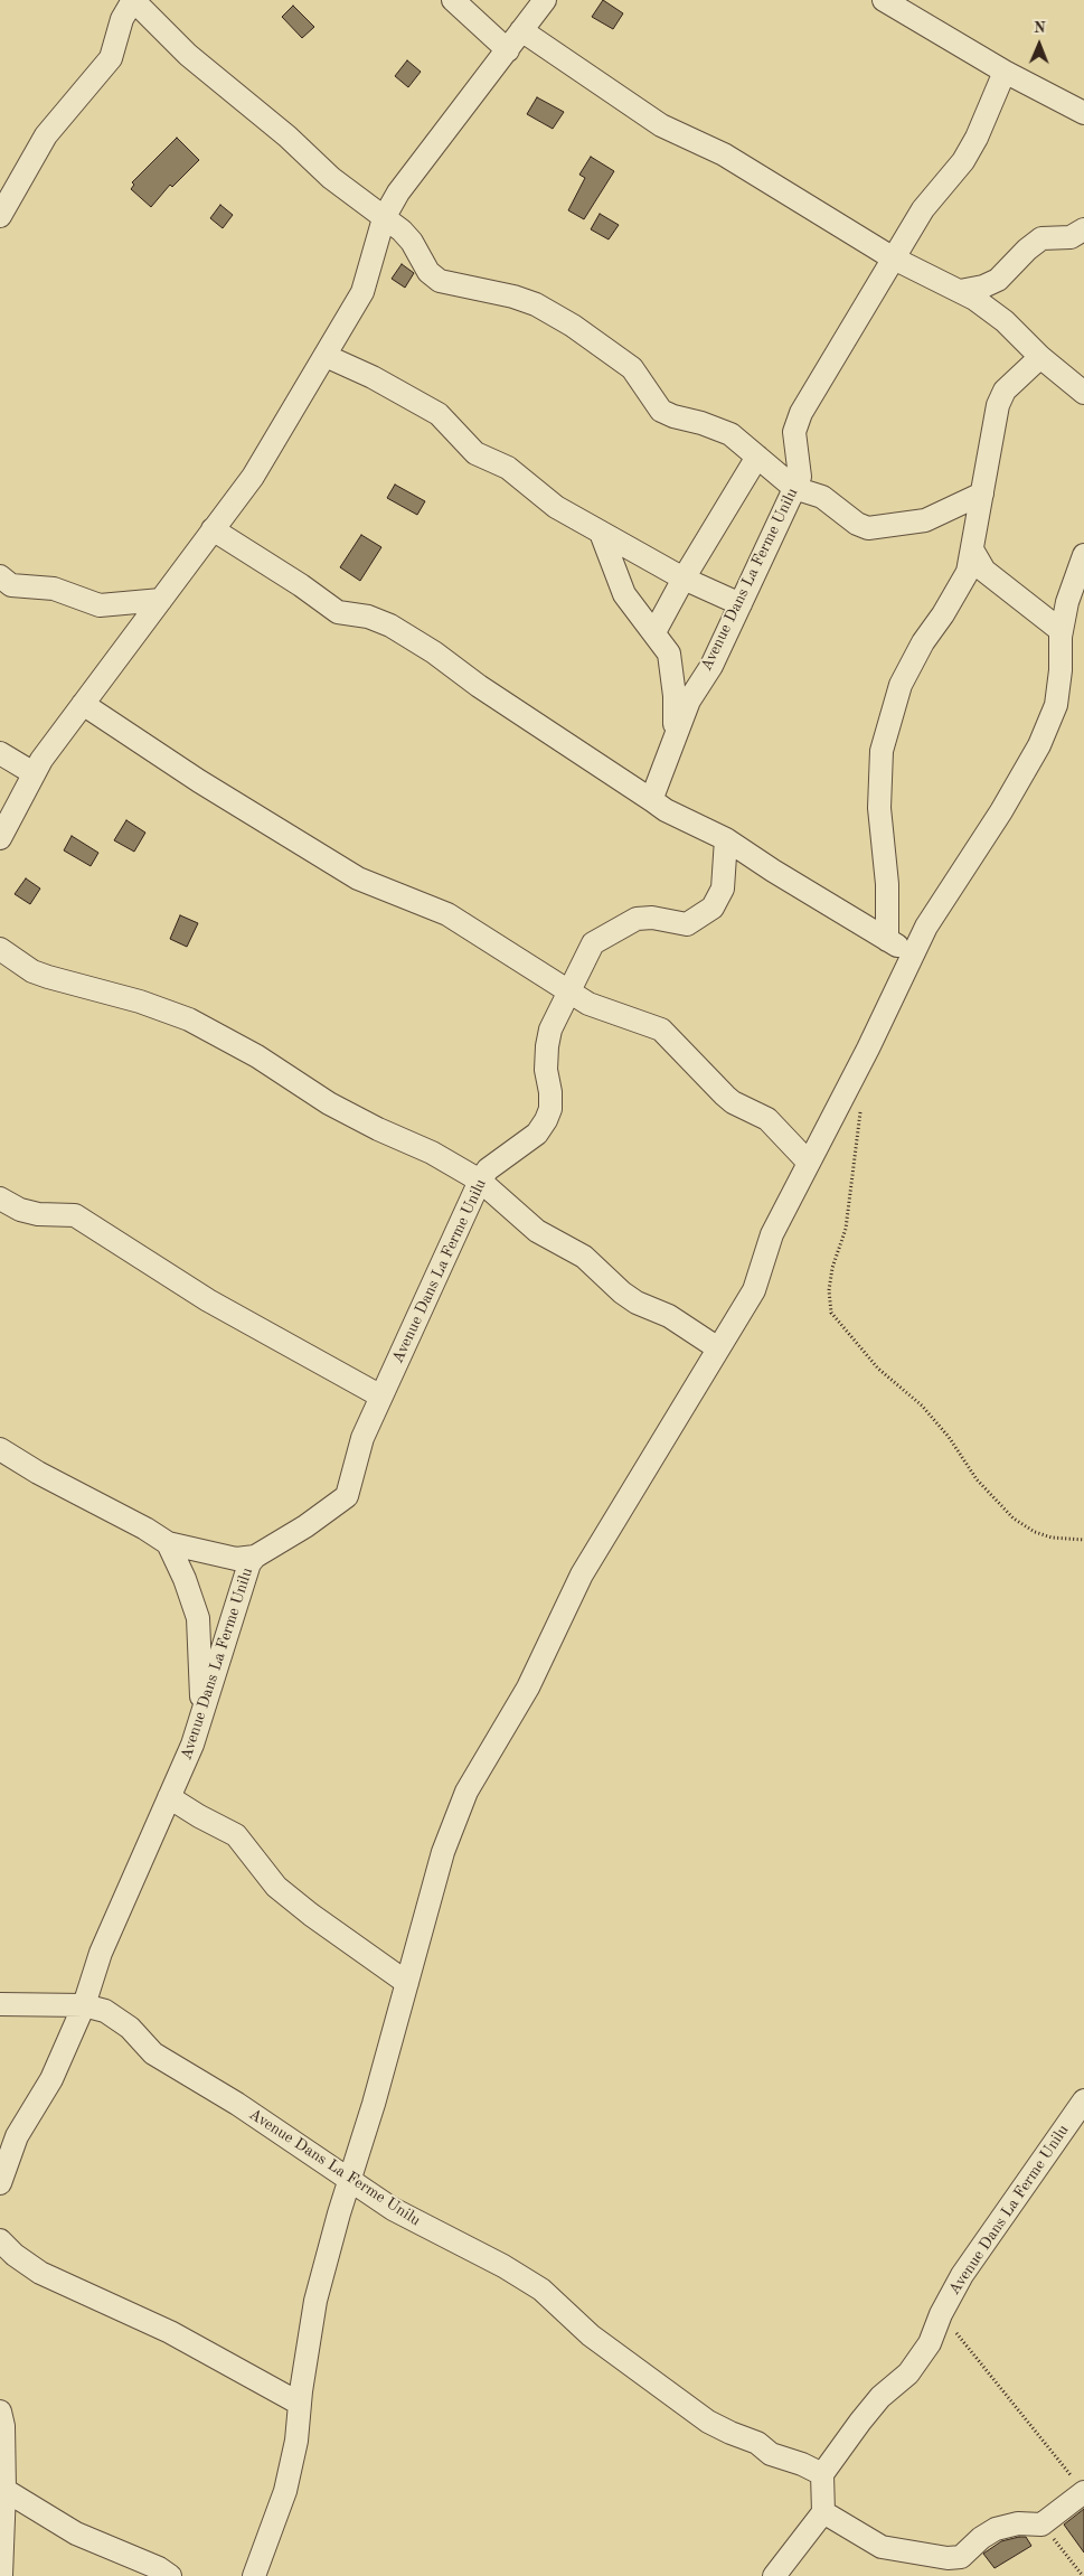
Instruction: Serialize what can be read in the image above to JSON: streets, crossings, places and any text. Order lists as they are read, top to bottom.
{
  "streets": {
    "street": ["Avenue Dans La Ferme Unilu"]
  },
  "north": "top"
}
